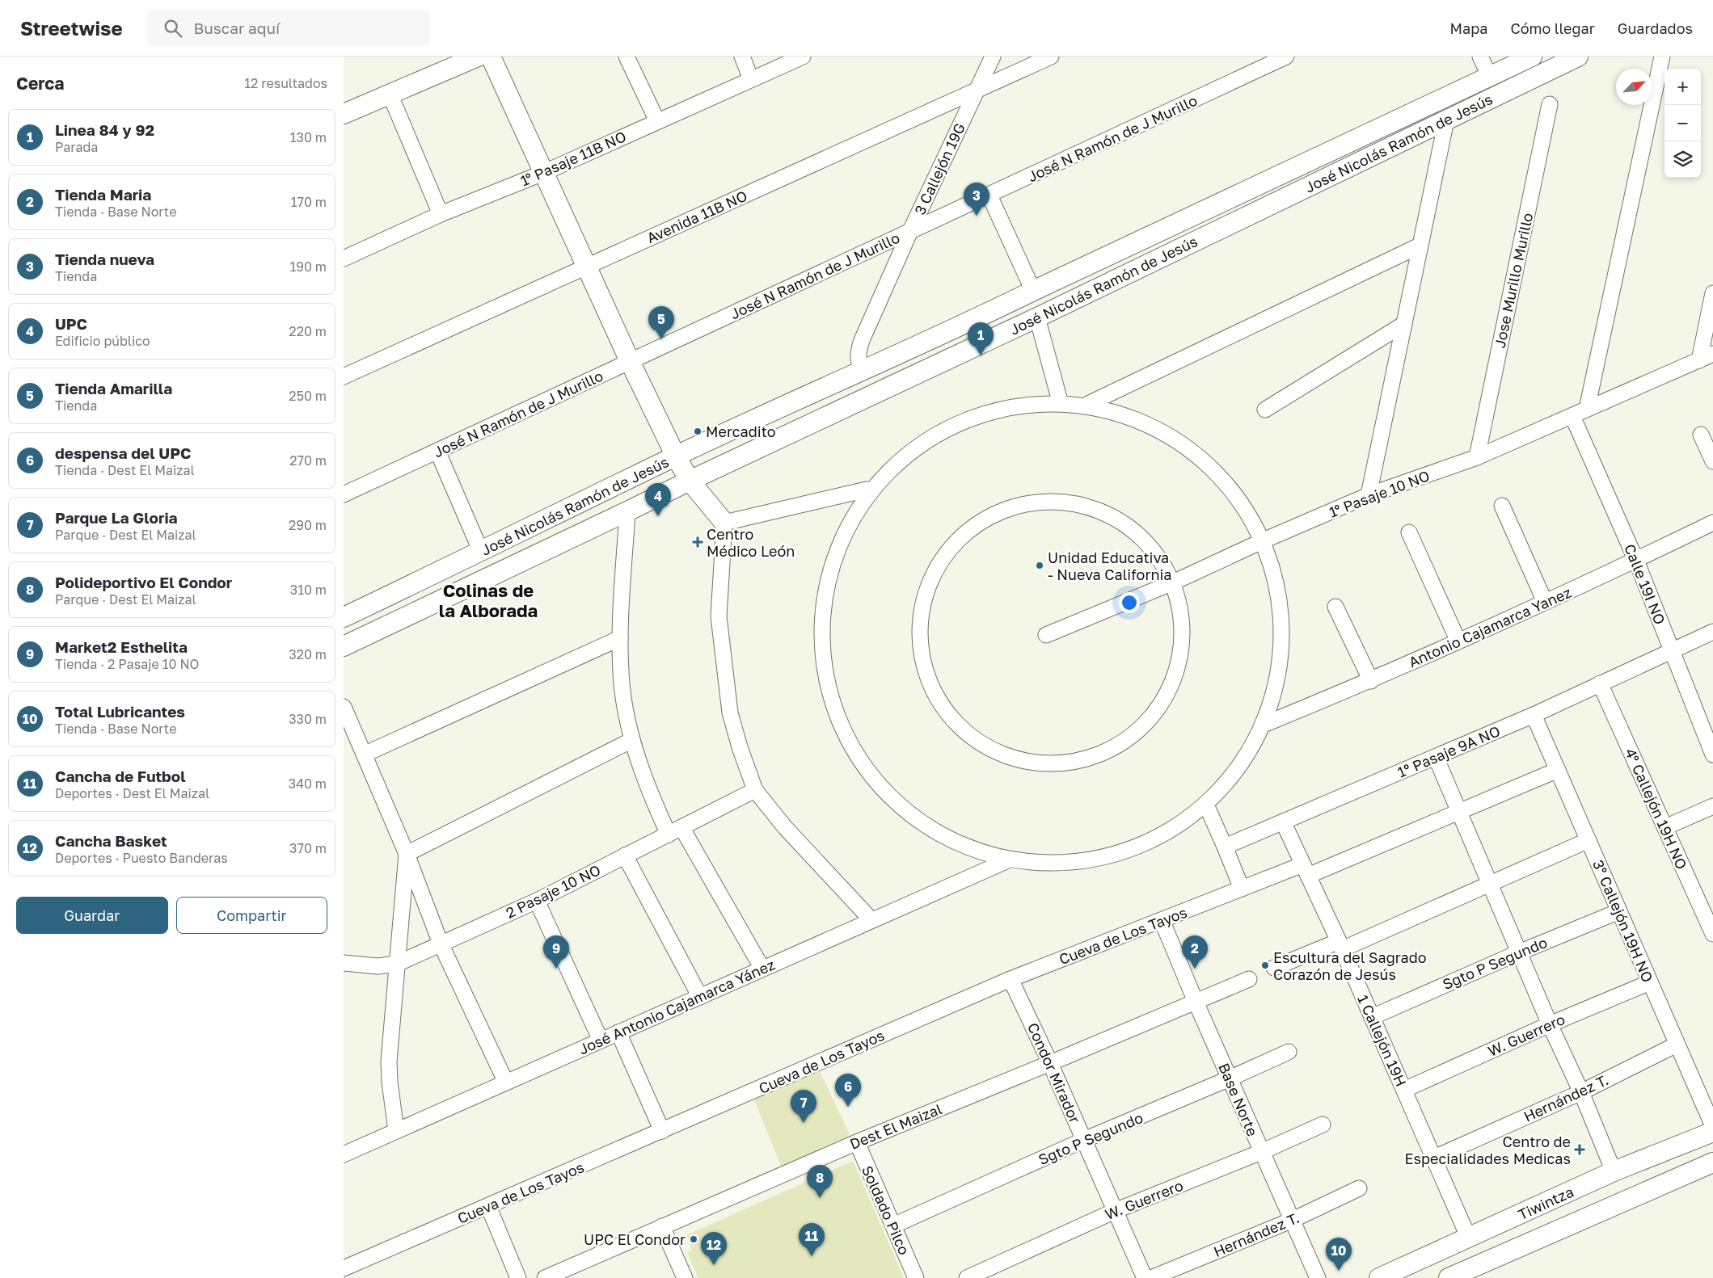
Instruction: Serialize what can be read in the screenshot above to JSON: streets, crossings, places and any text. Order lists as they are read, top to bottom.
{
  "streets": {
    "street": [
      "José N Ramón de J Murillo",
      "José Nicolás Ramón de Jesús",
      "1° Pasaje 11B NO",
      "3 Callejón 19G",
      "Avenida 11B NO",
      "Jose Murillo Murillo",
      "1° Pasaje 10 NO",
      "Calle 19I NO",
      "Antonio Cajamarca Yanez",
      "1º Pasaje 9A NO",
      "4° Callejón 19H NO",
      "2 Pasaje 10 NO",
      "3° Callejón 19H NO",
      "Cueva de Los Tayos",
      "Sgto P Segundo",
      "José Antonio Cajamarca Yánez",
      "W. Guerrero",
      "1 Callejón 19H",
      "Condor Mirador",
      "Hernández T.",
      "Base Norte",
      "Dest El Maizal",
      "Tiwintza",
      "Soldado Pilco"
    ]
  },
  "crossings": [
    ["José N Ramón de J Murillo", "3 Callejón 19G"],
    ["José Nicolás Ramón de Jesús", "3 Callejón 19G"],
    ["3 Callejón 19G", "Avenida 11B NO"],
    ["Jose Murillo Murillo", "1° Pasaje 10 NO"],
    ["1° Pasaje 10 NO", "Calle 19I NO"],
    ["Calle 19I NO", "Antonio Cajamarca Yanez"],
    ["Calle 19I NO", "1º Pasaje 9A NO"],
    ["1º Pasaje 9A NO", "4° Callejón 19H NO"],
    ["1º Pasaje 9A NO", "3° Callejón 19H NO"],
    ["1º Pasaje 9A NO", "1 Callejón 19H"],
    ["3° Callejón 19H NO", "Cueva de Los Tayos"],
    ["3° Callejón 19H NO", "Sgto P Segundo"],
    ["3° Callejón 19H NO", "W. Guerrero"],
    ["3° Callejón 19H NO", "Hernández T."],
    ["Cueva de Los Tayos", "1 Callejón 19H"],
    ["Cueva de Los Tayos", "Condor Mirador"],
    ["Cueva de Los Tayos", "Base Norte"],
    ["Sgto P Segundo", "1 Callejón 19H"],
    ["Sgto P Segundo", "Condor Mirador"],
    ["Sgto P Segundo", "Base Norte"],
    ["Sgto P Segundo", "Soldado Pilco"],
    ["W. Guerrero", "1 Callejón 19H"],
    ["W. Guerrero", "Condor Mirador"],
    ["W. Guerrero", "Base Norte"],
    ["1 Callejón 19H", "Hernández T."],
    ["1 Callejón 19H", "Tiwintza"],
    ["Condor Mirador", "Dest El Maizal"],
    ["Hernández T.", "Base Norte"],
    ["Base Norte", "Dest El Maizal"],
    ["Dest El Maizal", "Soldado Pilco"]
  ],
  "districts": ["Colinas de la Alborada"],
  "places": {
    "other": [
      "Mercadito",
      "Unidad Educativa - Nueva California",
      "Escultura del Sagrado Corazón de Jesús",
      "UPC El Condor"
    ],
    "health": ["Centro Médico León", "Centro de Especialidades Medicas"]
  },
  "north": "top right",
  "page": {
    "header": "Streetwise",
    "search": "Buscar aquí",
    "nav": ["Mapa", "Cómo llegar", "Guardados"],
    "heading": ["Cerca", "12 resultados"],
    "map_buttons": ["+", "−"],
    "list": [
      {
        "mark": "1",
        "name": "Linea 84 y 92",
        "note": "Parada",
        "value": "130 m"
      },
      {
        "mark": "2",
        "name": "Tienda Maria",
        "note": "Tienda · Base Norte",
        "value": "170 m"
      },
      {
        "mark": "3",
        "name": "Tienda nueva",
        "note": "Tienda",
        "value": "190 m"
      },
      {
        "mark": "4",
        "name": "UPC",
        "note": "Edificio público",
        "value": "220 m"
      },
      {
        "mark": "5",
        "name": "Tienda Amarilla",
        "note": "Tienda",
        "value": "250 m"
      },
      {
        "mark": "6",
        "name": "despensa del UPC",
        "note": "Tienda · Dest El Maizal",
        "value": "270 m"
      },
      {
        "mark": "7",
        "name": "Parque La Gloria",
        "note": "Parque · Dest El Maizal",
        "value": "290 m"
      },
      {
        "mark": "8",
        "name": "Polideportivo El Condor",
        "note": "Parque · Dest El Maizal",
        "value": "310 m"
      },
      {
        "mark": "9",
        "name": "Market2 Esthelita",
        "note": "Tienda · 2 Pasaje 10 NO",
        "value": "320 m"
      },
      {
        "mark": "10",
        "name": "Total Lubricantes",
        "note": "Tienda · Base Norte",
        "value": "330 m"
      },
      {
        "mark": "11",
        "name": "Cancha de Futbol",
        "note": "Deportes · Dest El Maizal",
        "value": "340 m"
      },
      {
        "mark": "12",
        "name": "Cancha Basket",
        "note": "Deportes · Puesto Banderas",
        "value": "370 m"
      }
    ],
    "pins": [
      "3",
      "5",
      "1",
      "4",
      "2",
      "9",
      "6",
      "7",
      "8",
      "11",
      "12",
      "10"
    ],
    "buttons": ["Guardar", "Compartir"]
  }
}
